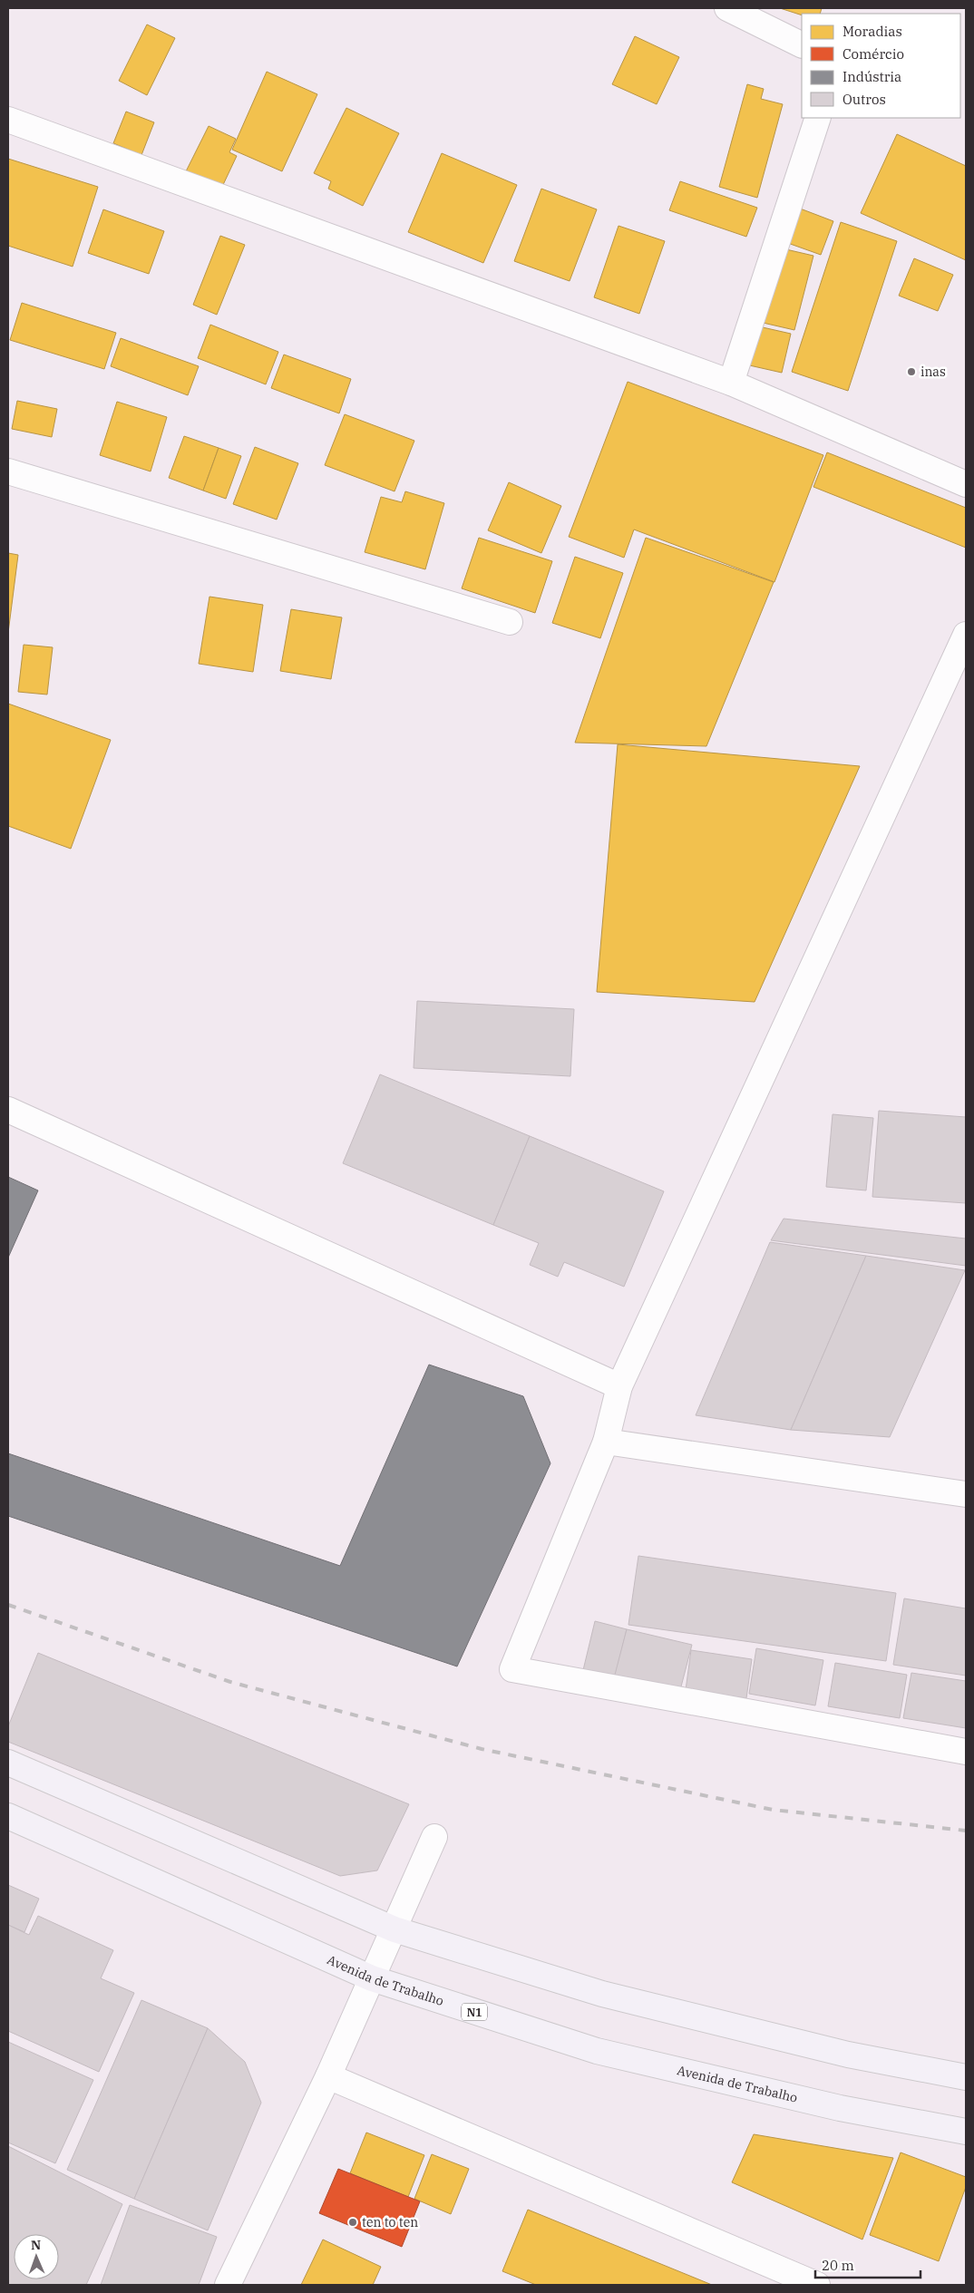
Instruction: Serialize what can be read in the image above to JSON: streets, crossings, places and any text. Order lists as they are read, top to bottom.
{
  "streets": {
    "highway": ["Avenida de Trabalho", "N1"]
  },
  "places": ["inas", "ten to ten"],
  "legend": [
    "Moradias",
    "Comércio",
    "Indústria",
    "Outros"
  ],
  "scale_bar": "20 m",
  "north": "top"
}
